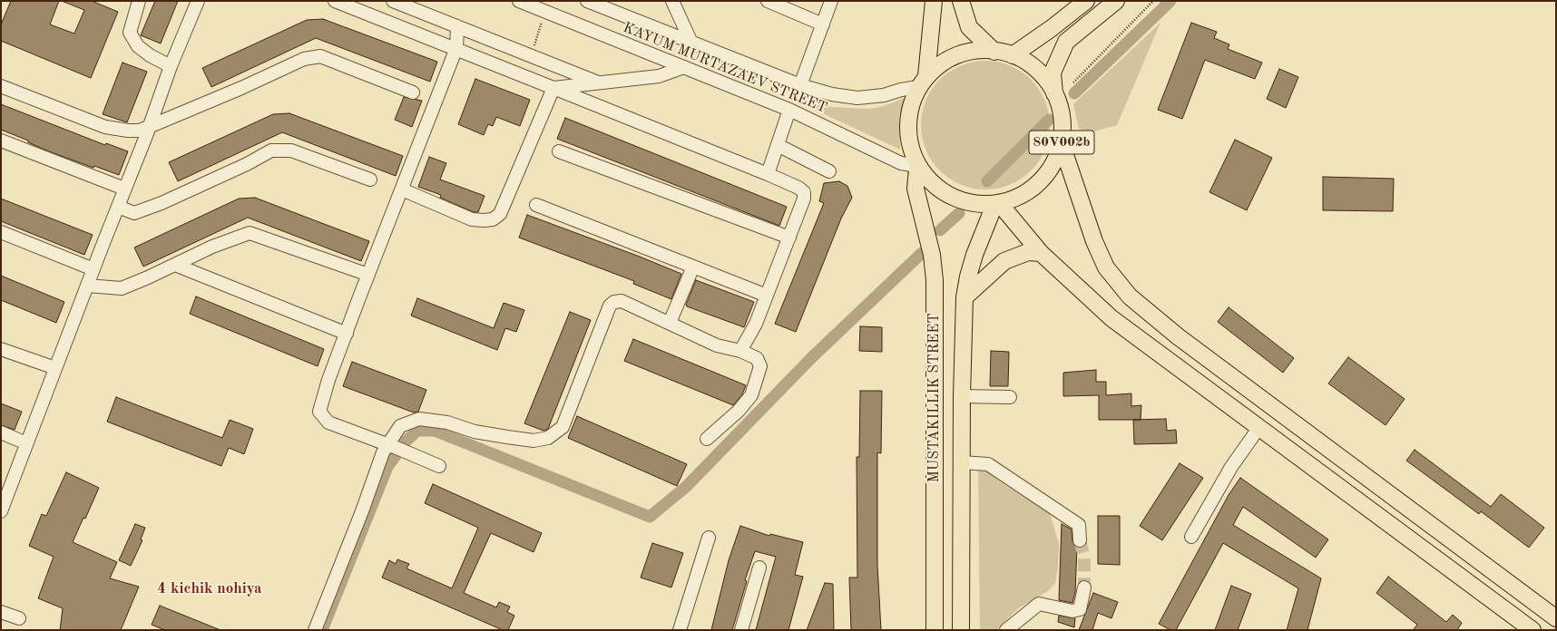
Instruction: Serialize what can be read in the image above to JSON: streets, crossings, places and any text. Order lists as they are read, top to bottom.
{
  "streets": {
    "main road": ["80V002b", "MUSTAKILLIK STREET"],
    "street": ["KAYUM MURTAZAEV STREET"]
  },
  "crossings": [
    ["KAYUM MURTAZAEV STREET", "MUSTAKILLIK STREET"]
  ],
  "districts": ["4 kichik nohiya"]
}
